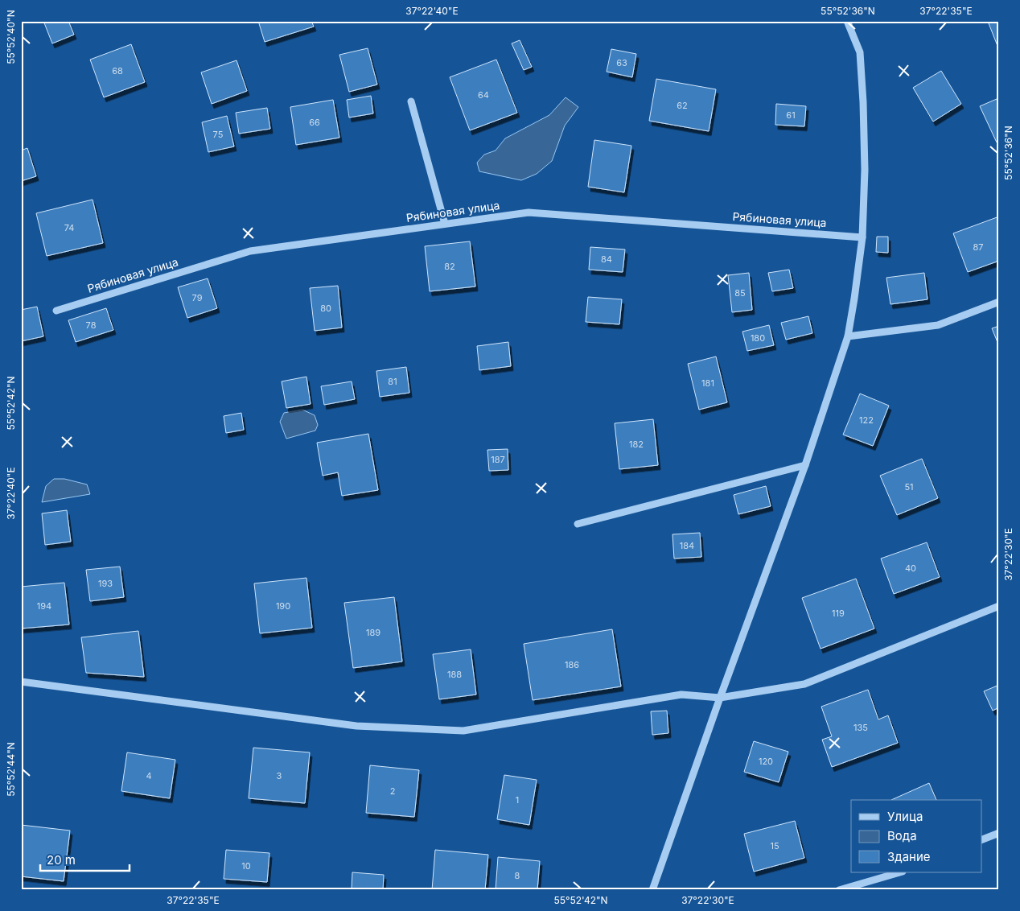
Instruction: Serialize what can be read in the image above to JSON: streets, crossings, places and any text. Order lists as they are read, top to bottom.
{
  "streets": {
    "street": ["Рябиновая улица"]
  },
  "house_numbers": [
    "63",
    "68",
    "64",
    "62",
    "61",
    "66",
    "75",
    "74",
    "87",
    "84",
    "82",
    "85",
    "79",
    "80",
    "78",
    "180",
    "81",
    "181",
    "122",
    "182",
    "187",
    "51",
    "184",
    "40",
    "193",
    "194",
    "190",
    "119",
    "189",
    "186",
    "188",
    "135",
    "120",
    "4",
    "3",
    "2",
    "1",
    "15",
    "10",
    "8"
  ],
  "legend": ["Улица", "Вода", "Здание"],
  "scale_bar": "20 m",
  "coordinates": [
    "37°22'40\"E",
    "55°52'36\"N",
    "37°22'35\"E",
    "55°52'40\"N",
    "55°52'42\"N",
    "37°22'30\"E",
    "55°52'44\"N"
  ]
}
